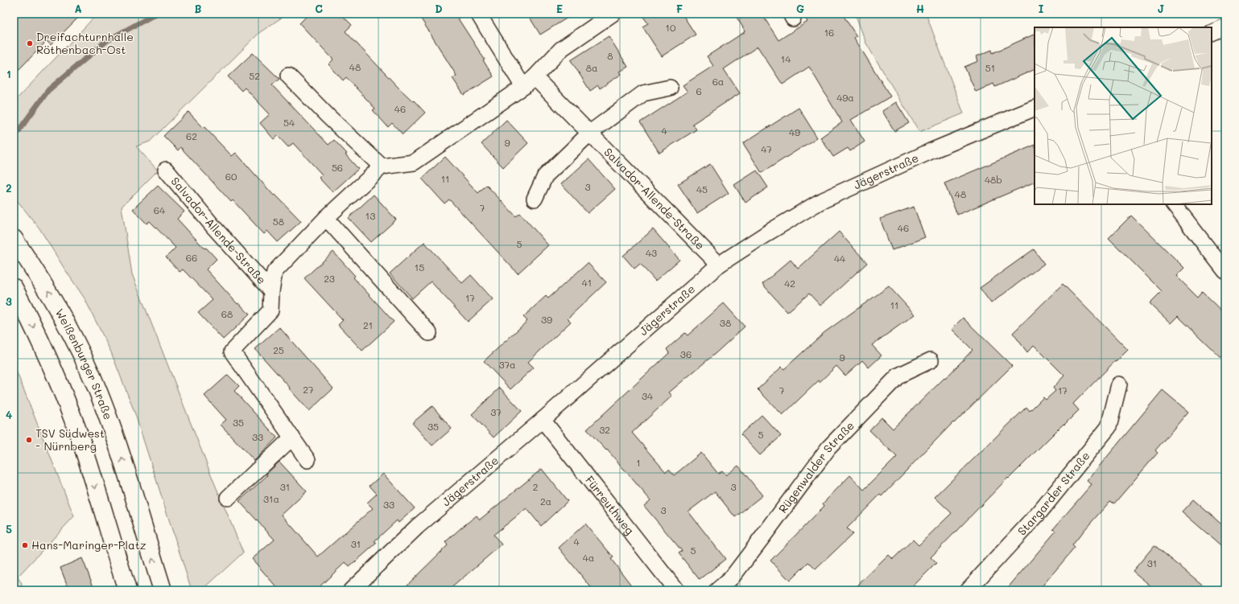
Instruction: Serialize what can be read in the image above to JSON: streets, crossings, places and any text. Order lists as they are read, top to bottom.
{
  "streets": {
    "main road": ["Weißenburger Straße"],
    "street": [
      "Jägerstraße",
      "Salvador-Allende-Straße",
      "Rügenwalder Straße",
      "Stargarder Straße",
      "Fürreuthweg"
    ]
  },
  "crossings": [
    ["Jägerstraße", "Salvador-Allende-Straße"],
    ["Jägerstraße", "Fürreuthweg"]
  ],
  "places": ["Dreifachturnhalle Röthenbach-Ost", "TSV Südwest - Nürnberg", "Hans-Maringer-Platz"],
  "house_numbers": [
    "10",
    "16",
    "8",
    "14",
    "48",
    "8a",
    "51",
    "52",
    "6a",
    "6",
    "49a",
    "46",
    "54",
    "4",
    "49",
    "62",
    "9",
    "47",
    "56",
    "60",
    "11",
    "48b",
    "3",
    "45",
    "48",
    "7",
    "64",
    "13",
    "58",
    "46",
    "5",
    "43",
    "66",
    "44",
    "15",
    "23",
    "41",
    "42",
    "17",
    "11",
    "68",
    "39",
    "38",
    "21",
    "25",
    "36",
    "9",
    "37a",
    "27",
    "7",
    "17",
    "34",
    "37",
    "35",
    "35",
    "32",
    "5",
    "33",
    "1",
    "31",
    "2",
    "3",
    "31a",
    "2a",
    "33",
    "3",
    "4",
    "31",
    "5",
    "4a",
    "31"
  ],
  "grid": {
    "columns": [
      "A",
      "B",
      "C",
      "D",
      "E",
      "F",
      "G",
      "H",
      "I",
      "J"
    ],
    "rows": [
      "1",
      "2",
      "3",
      "4",
      "5"
    ]
  }
}
